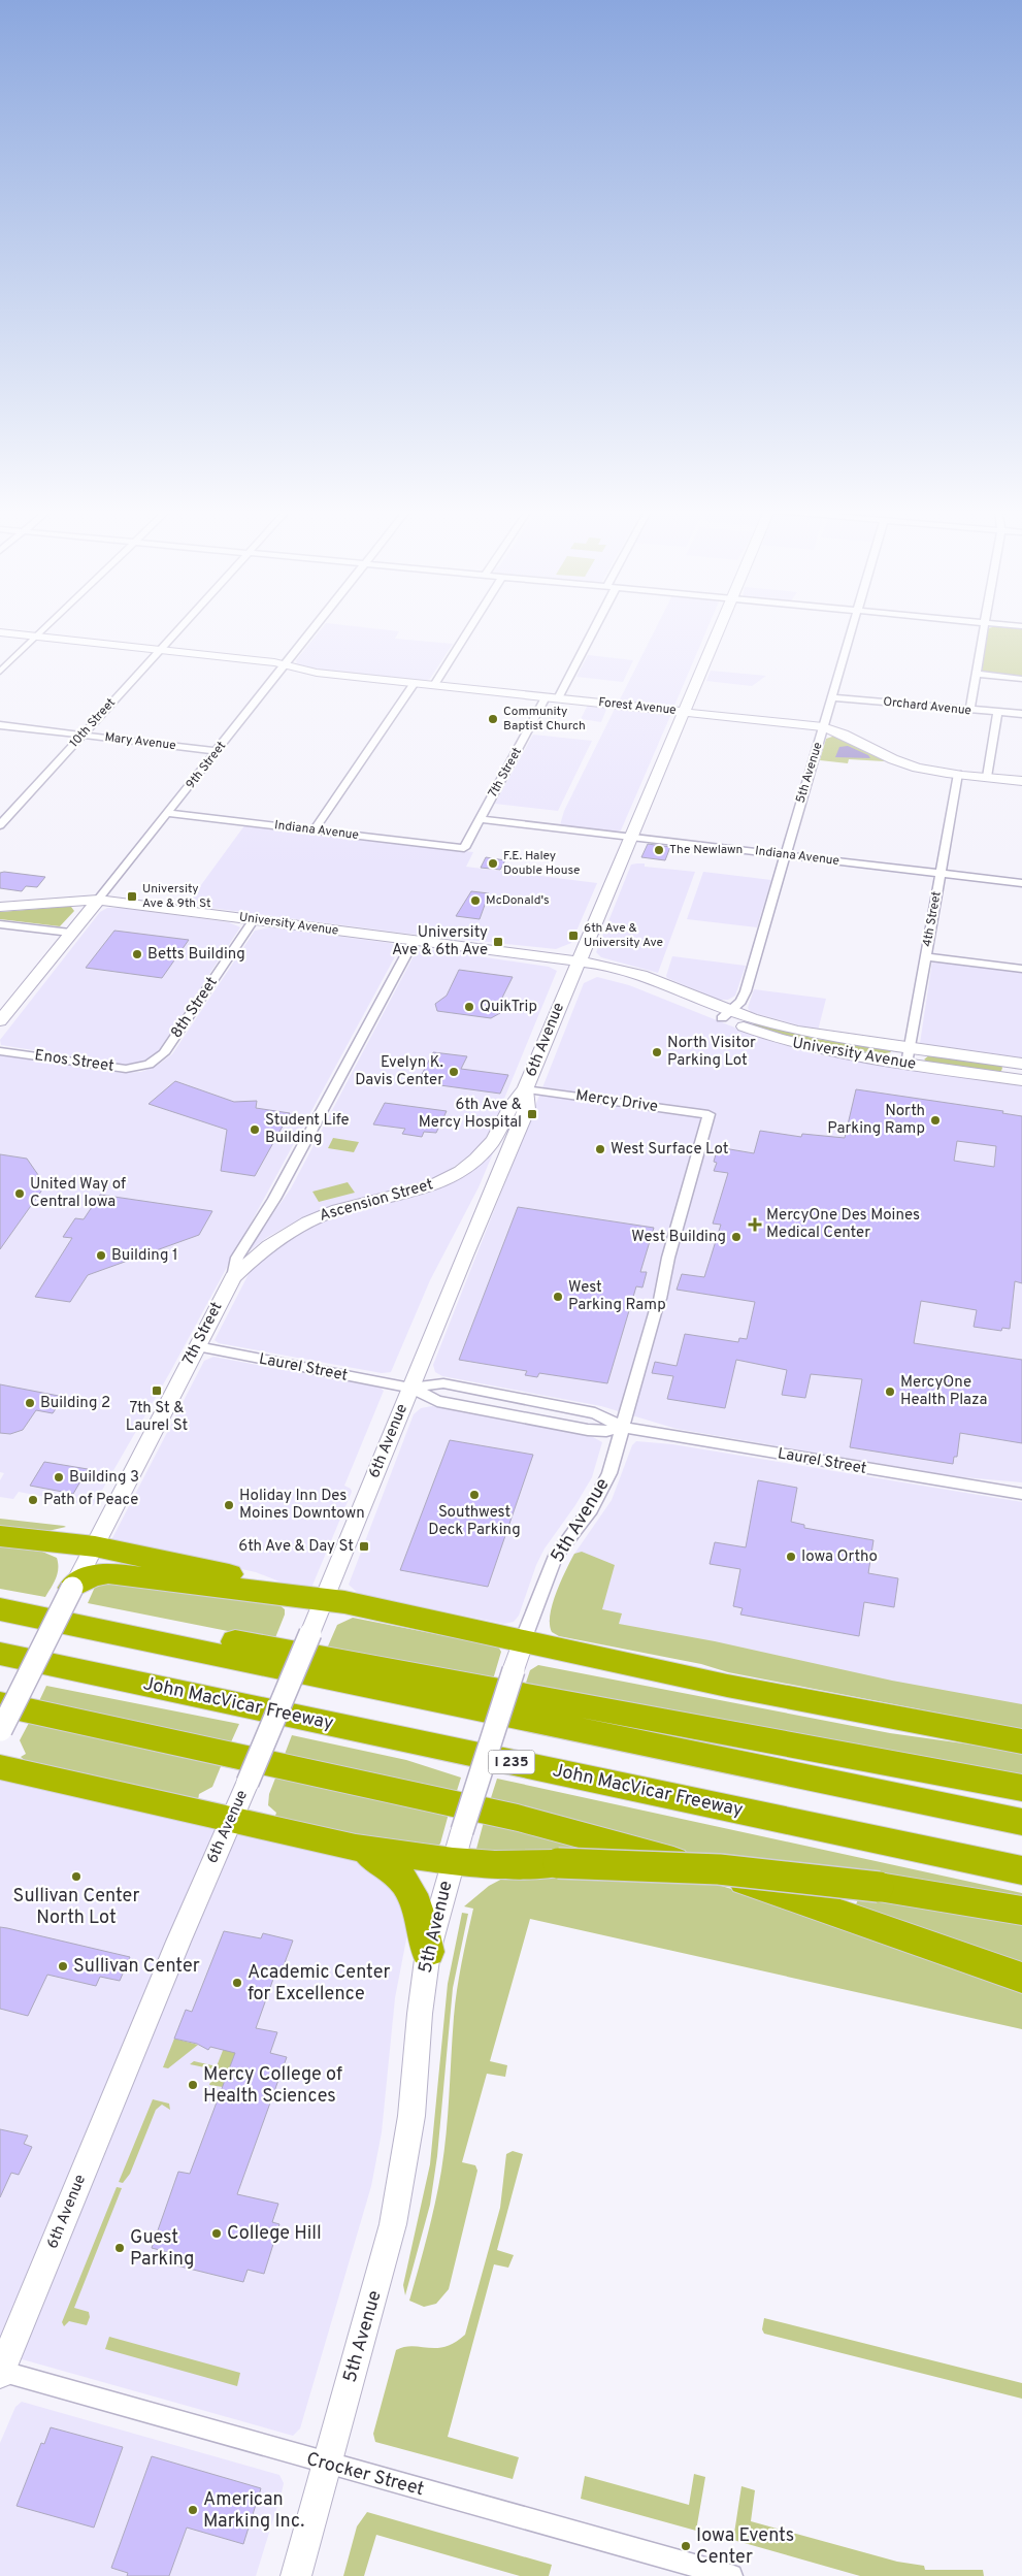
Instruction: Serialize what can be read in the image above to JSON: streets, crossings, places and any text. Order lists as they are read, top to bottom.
{
  "streets": {
    "highway": ["John MacVicar Freeway", "I 235"],
    "main road": [
      "Forest Avenue",
      "9th Street",
      "7th Street",
      "5th Avenue",
      "University Avenue",
      "6th Avenue",
      "Ascension Street"
    ],
    "street": [
      "Orchard Avenue",
      "10th Street",
      "Mary Avenue",
      "Indiana Avenue",
      "4th Street",
      "8th Street",
      "Enos Street",
      "Mercy Drive",
      "Laurel Street",
      "Crocker Street"
    ]
  },
  "crossings": [
    ["Forest Avenue", "10th Street"],
    ["Forest Avenue", "9th Street"],
    ["Forest Avenue", "7th Street"],
    ["Forest Avenue", "5th Avenue"],
    ["Forest Avenue", "4th Street"],
    ["Forest Avenue", "6th Avenue"],
    ["Orchard Avenue", "5th Avenue"],
    ["10th Street", "Mary Avenue"],
    ["Mary Avenue", "9th Street"],
    ["9th Street", "Indiana Avenue"],
    ["9th Street", "University Avenue"],
    ["7th Street", "Indiana Avenue"],
    ["7th Street", "University Avenue"],
    ["7th Street", "Ascension Street"],
    ["7th Street", "Laurel Street"],
    ["5th Avenue", "Indiana Avenue"],
    ["5th Avenue", "University Avenue"],
    ["5th Avenue", "Mercy Drive"],
    ["5th Avenue", "Laurel Street"],
    ["5th Avenue", "Crocker Street"],
    ["Indiana Avenue", "4th Street"],
    ["Indiana Avenue", "6th Avenue"],
    ["4th Street", "University Avenue"],
    ["University Avenue", "8th Street"],
    ["University Avenue", "6th Avenue"],
    ["8th Street", "Enos Street"],
    ["6th Avenue", "Mercy Drive"],
    ["6th Avenue", "Ascension Street"],
    ["6th Avenue", "Laurel Street"],
    ["6th Avenue", "Crocker Street"],
    ["Mercy Drive", "Ascension Street"]
  ],
  "places": {
    "other": [
      "Community Baptist Church",
      "The Newlawn",
      "F.E. Haley Double House",
      "McDonald's",
      "Betts Building",
      "QuikTrip",
      "North Visitor Parking Lot",
      "Evelyn K. Davis Center",
      "North Parking Ramp",
      "Student Life Building",
      "West Surface Lot",
      "United Way of Central Iowa",
      "West Building",
      "Building 1",
      "West Parking Ramp",
      "MercyOne Health Plaza",
      "Building 2",
      "Building 3",
      "Southwest Deck Parking",
      "Path of Peace",
      "Holiday Inn Des Moines Downtown",
      "Iowa Ortho",
      "Sullivan Center North Lot",
      "Sullivan Center",
      "Academic Center for Excellence",
      "Mercy College of Health Sciences",
      "College Hill",
      "Guest Parking",
      "American Marking Inc.",
      "Iowa Events Center"
    ],
    "transit": [
      "University Ave & 9th St",
      "6th Ave & University Ave",
      "University Ave & 6th Ave",
      "6th Ave & Mercy Hospital",
      "7th St & Laurel St",
      "6th Ave & Day St"
    ],
    "health": ["MercyOne Des Moines Medical Center"]
  }
}
